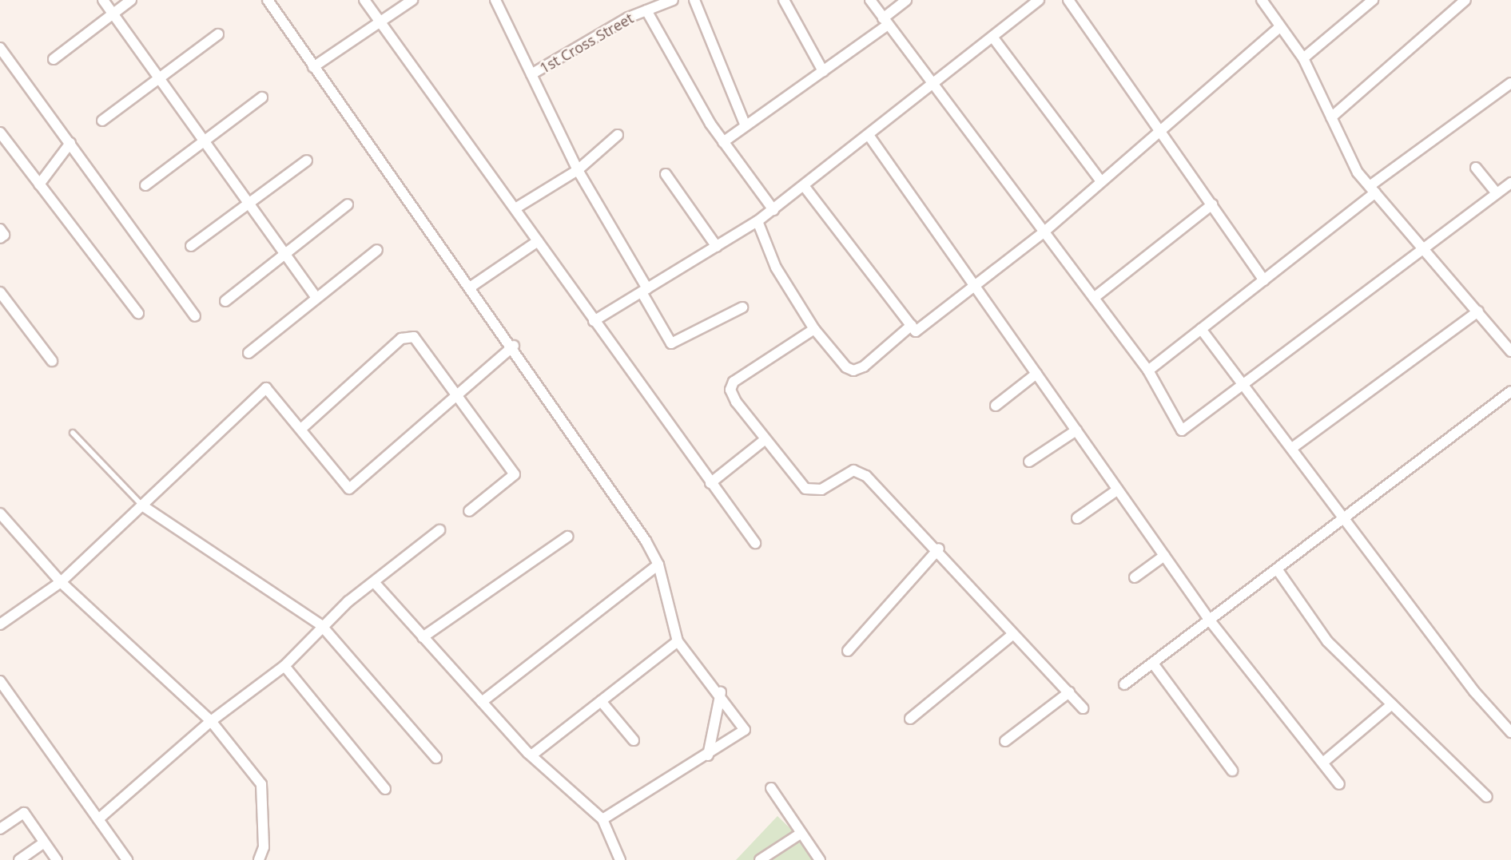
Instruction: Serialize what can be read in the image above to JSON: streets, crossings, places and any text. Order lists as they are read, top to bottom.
{
  "streets": {
    "street": ["1st Cross Street"]
  }
}
